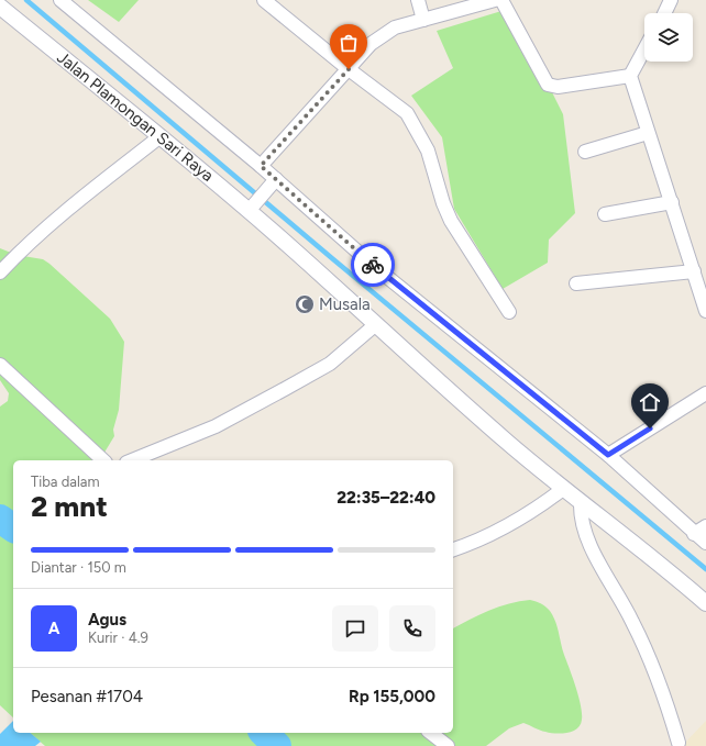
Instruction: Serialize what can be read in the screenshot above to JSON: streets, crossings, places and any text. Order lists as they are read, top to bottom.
{
  "streets": {
    "street": ["Jalan Plamongan Sari Raya"]
  },
  "places": {
    "mosque": ["Musala"]
  },
  "page": {
    "heading": ["2 mnt", "Tiba dalam", "22:35–22:40"],
    "panel": [
      "Agus",
      "Kurir · 4.9",
      "Pesanan #1704",
      "Rp 155,000"
    ],
    "bar": "Diantar · 150 m",
    "round": "A"
  }
}
